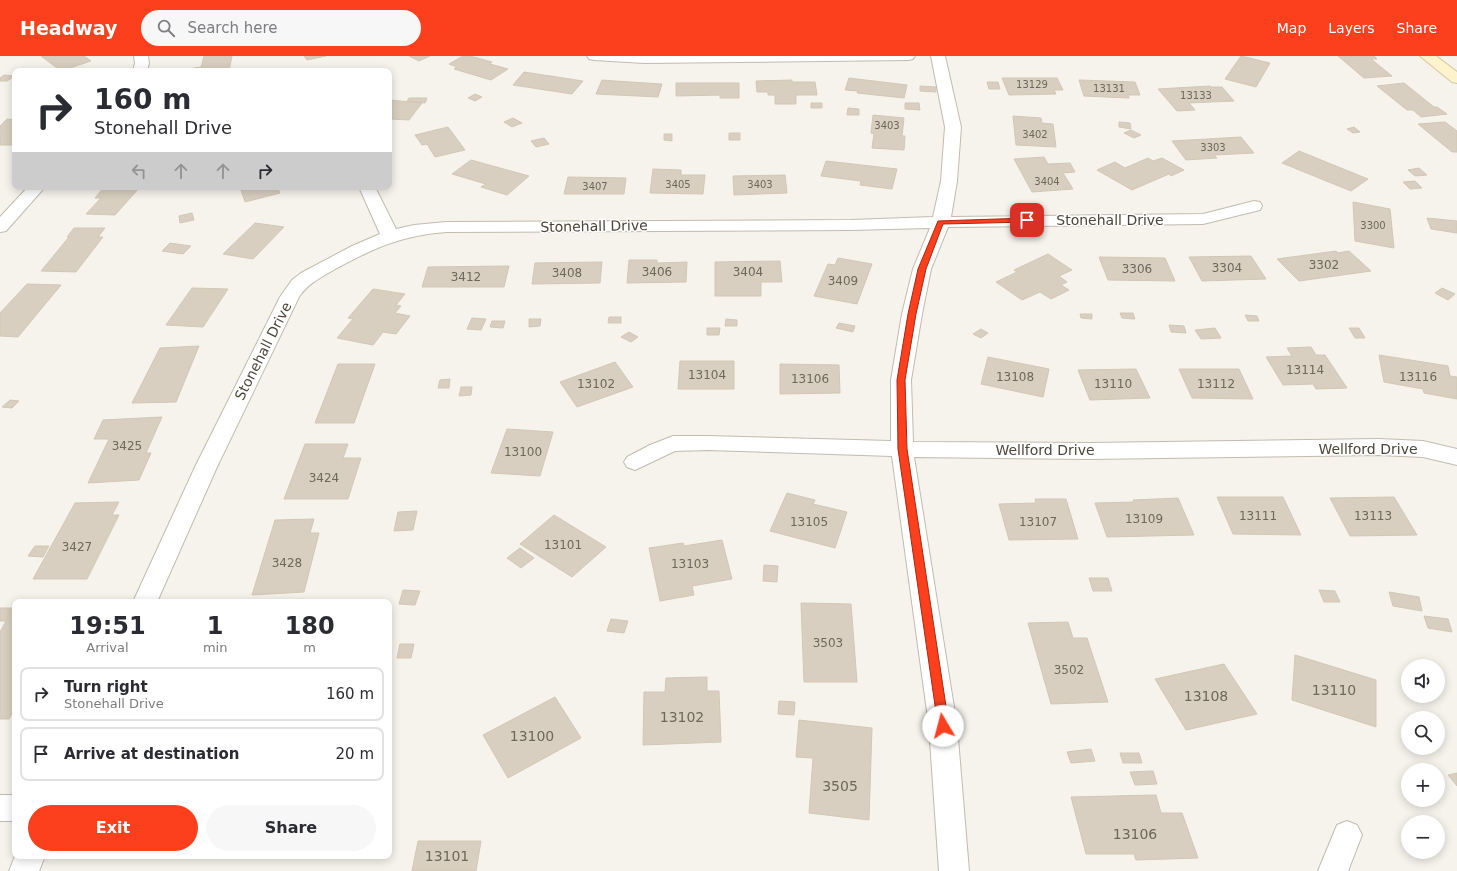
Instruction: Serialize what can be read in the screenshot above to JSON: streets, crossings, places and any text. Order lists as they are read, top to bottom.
{
  "streets": {
    "street": ["Stonehall Drive", "Wellford Drive"]
  },
  "house_numbers": [
    "13129",
    "13131",
    "13133",
    "3403",
    "3402",
    "3303",
    "3404",
    "3405",
    "3403",
    "3407",
    "3300",
    "3302",
    "3304",
    "3306",
    "3406",
    "3404",
    "3408",
    "3412",
    "3409",
    "13114",
    "13104",
    "13108",
    "13116",
    "13106",
    "13102",
    "13110",
    "13112",
    "3425",
    "13100",
    "3424",
    "13111",
    "13113",
    "13109",
    "13105",
    "13107",
    "13101",
    "3427",
    "3428",
    "13103",
    "3503",
    "3502",
    "13110",
    "13108",
    "13102",
    "13100",
    "3505",
    "13106",
    "13101"
  ],
  "page": {
    "header": "Headway",
    "search": "Search here",
    "nav": ["Map", "Layers", "Share"],
    "turn": ["160 m", "Stonehall Drive"],
    "eta": [
      "19:51",
      "Arrival",
      "1",
      "min",
      "180",
      "m"
    ],
    "map_buttons": ["+", "−"],
    "list": [
      {
        "name": "Turn right",
        "note": "Stonehall Drive",
        "value": "160 m"
      },
      {
        "name": "Arrive at destination",
        "value": "20 m"
      }
    ],
    "buttons": ["Exit", "Share"]
  }
}
